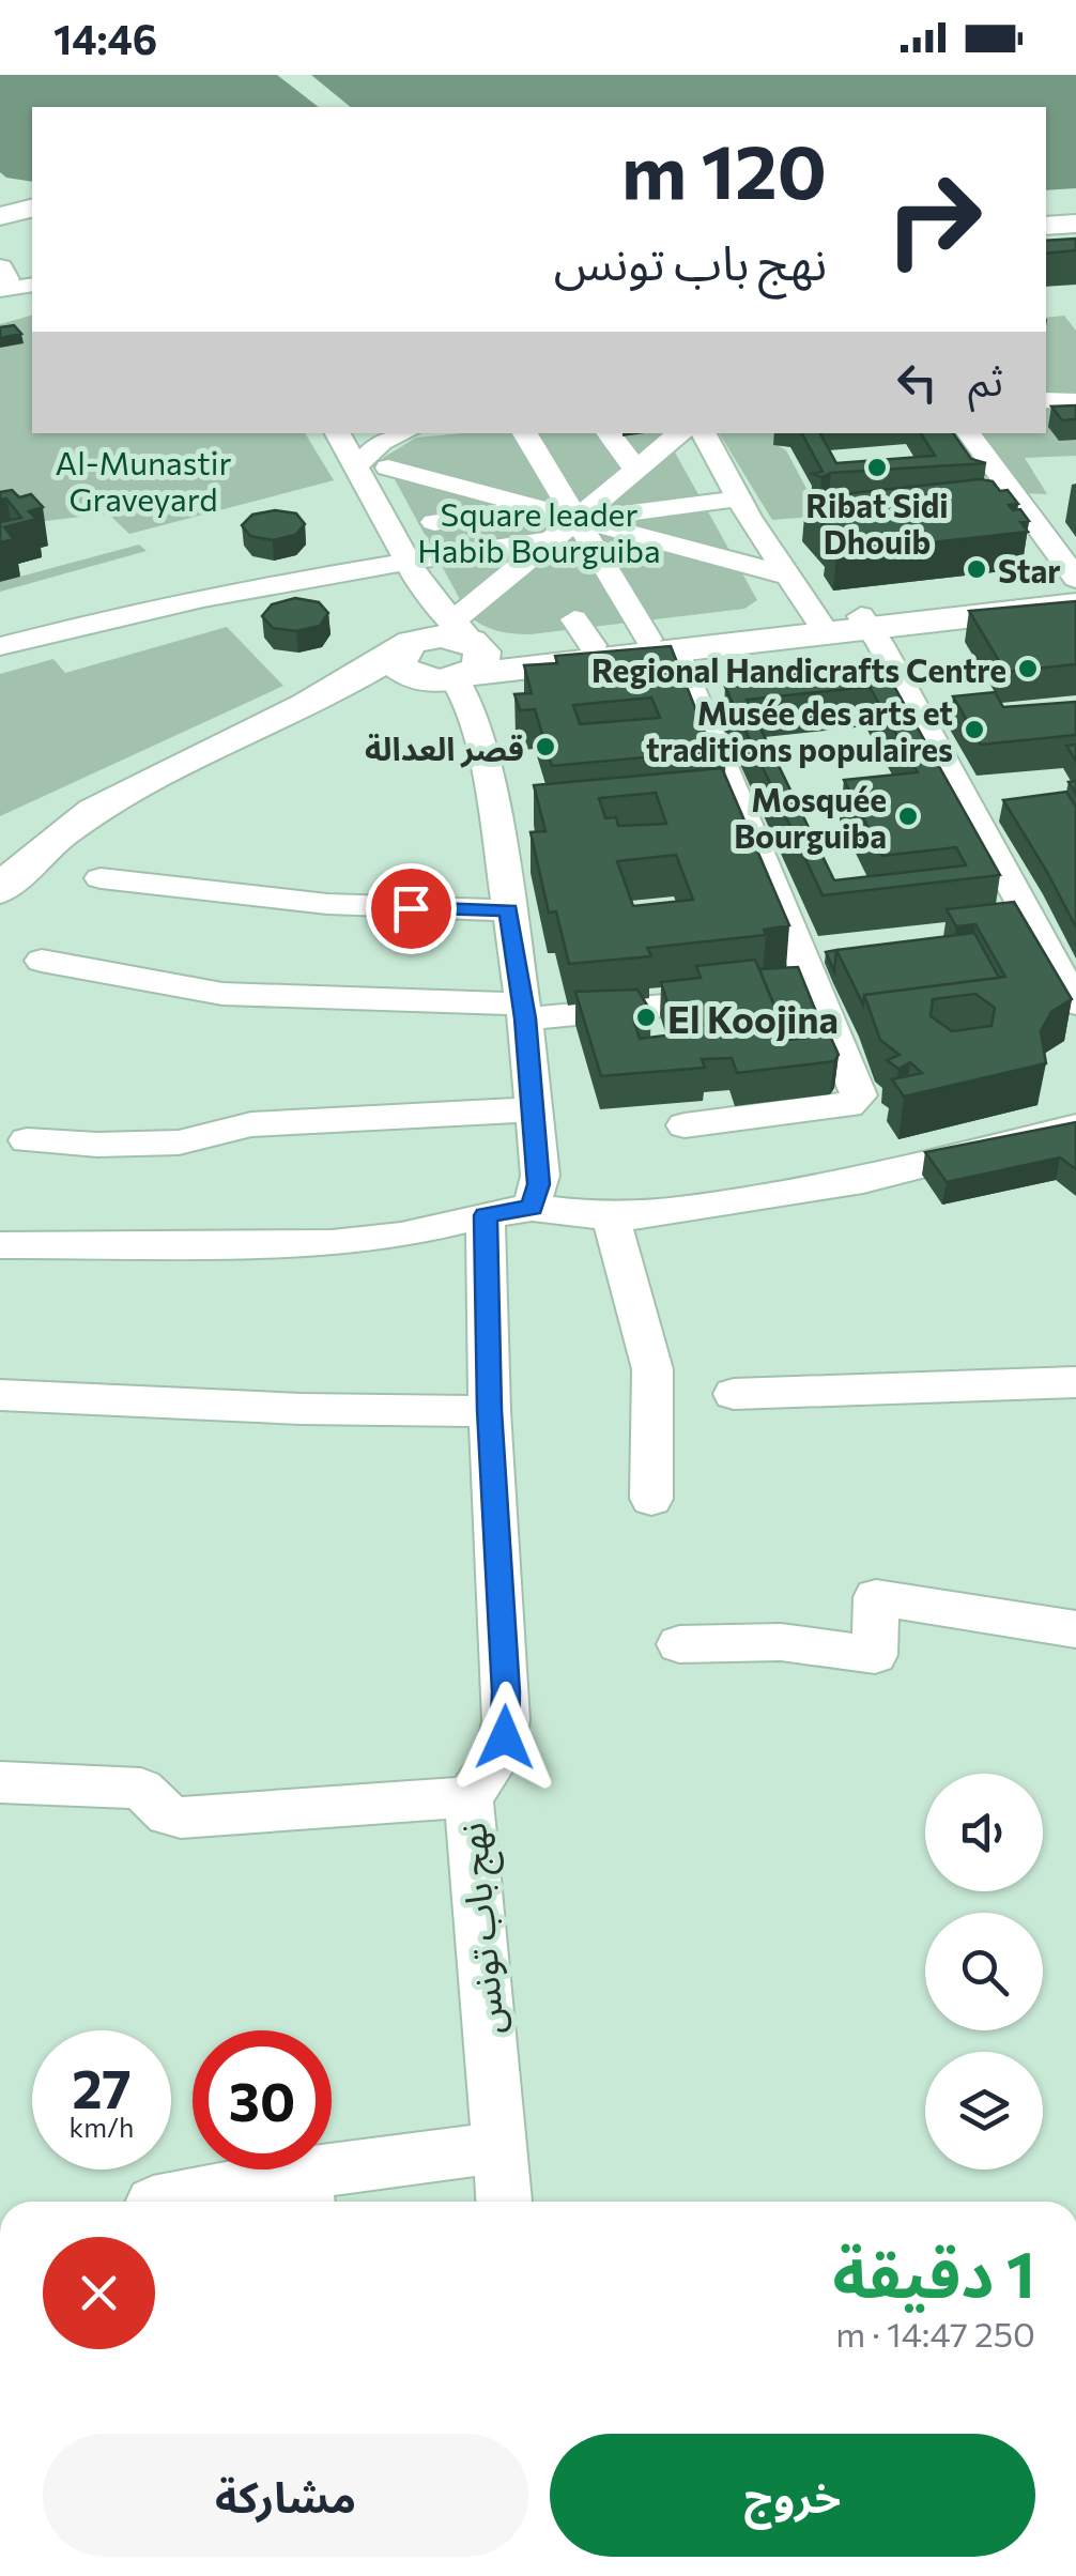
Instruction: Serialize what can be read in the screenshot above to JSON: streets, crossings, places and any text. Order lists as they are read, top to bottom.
{
  "streets": {
    "street": ["نهج باب تونس"]
  },
  "parks": ["Al-Munastir Graveyard", "Square leader Habib Bourguiba"],
  "places": [
    "Ribat Sidi Dhouib",
    "Star",
    "Regional Handicrafts Centre",
    "Musée des arts et traditions populaires",
    "قصر العدالة",
    "Mosquée Bourguiba",
    "El Koojina"
  ],
  "page": {
    "status": "14:46",
    "turn": ["120 m", "نهج باب تونس"],
    "then": "ثم",
    "speed": "27 km/h",
    "limit": "30",
    "heading": ["1 دقيقة", "250 m · 14:47"],
    "buttons": ["خروج", "مشاركة"]
  }
}
